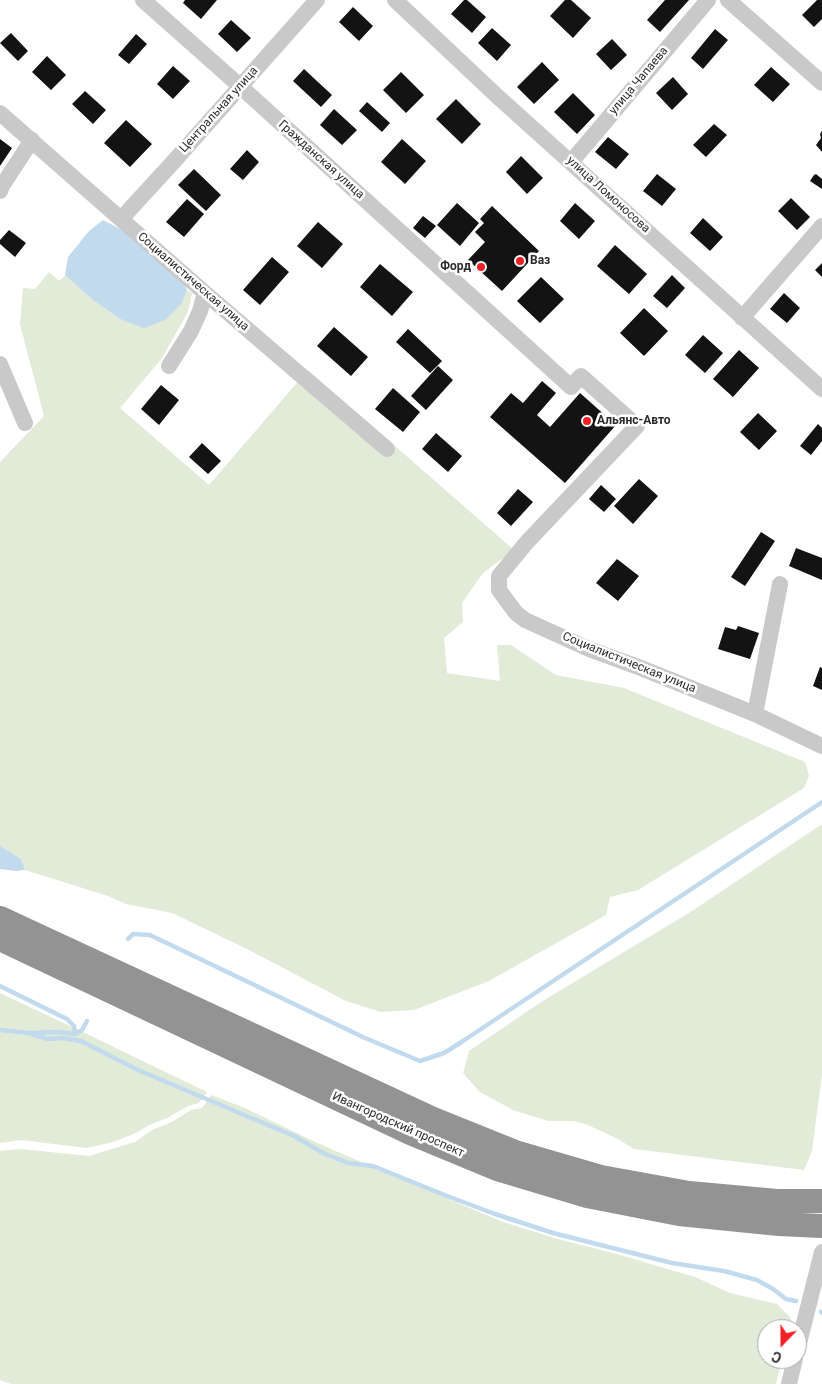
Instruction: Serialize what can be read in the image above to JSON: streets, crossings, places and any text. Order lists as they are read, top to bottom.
{
  "streets": {
    "highway": ["Ивангородский проспект"],
    "street": [
      "улица Чапаева",
      "Центральная улица",
      "Гражданская улица",
      "улица Ломоносова",
      "Социалистическая улица"
    ]
  },
  "crossings": [
    ["улица Чапаева", "улица Ломоносова"],
    ["Центральная улица", "Гражданская улица"],
    ["Центральная улица", "Социалистическая улица"],
    ["Гражданская улица", "Социалистическая улица"]
  ],
  "places": ["Ваз", "Форд", "Альянс-Авто"],
  "north": "bottom"
}
